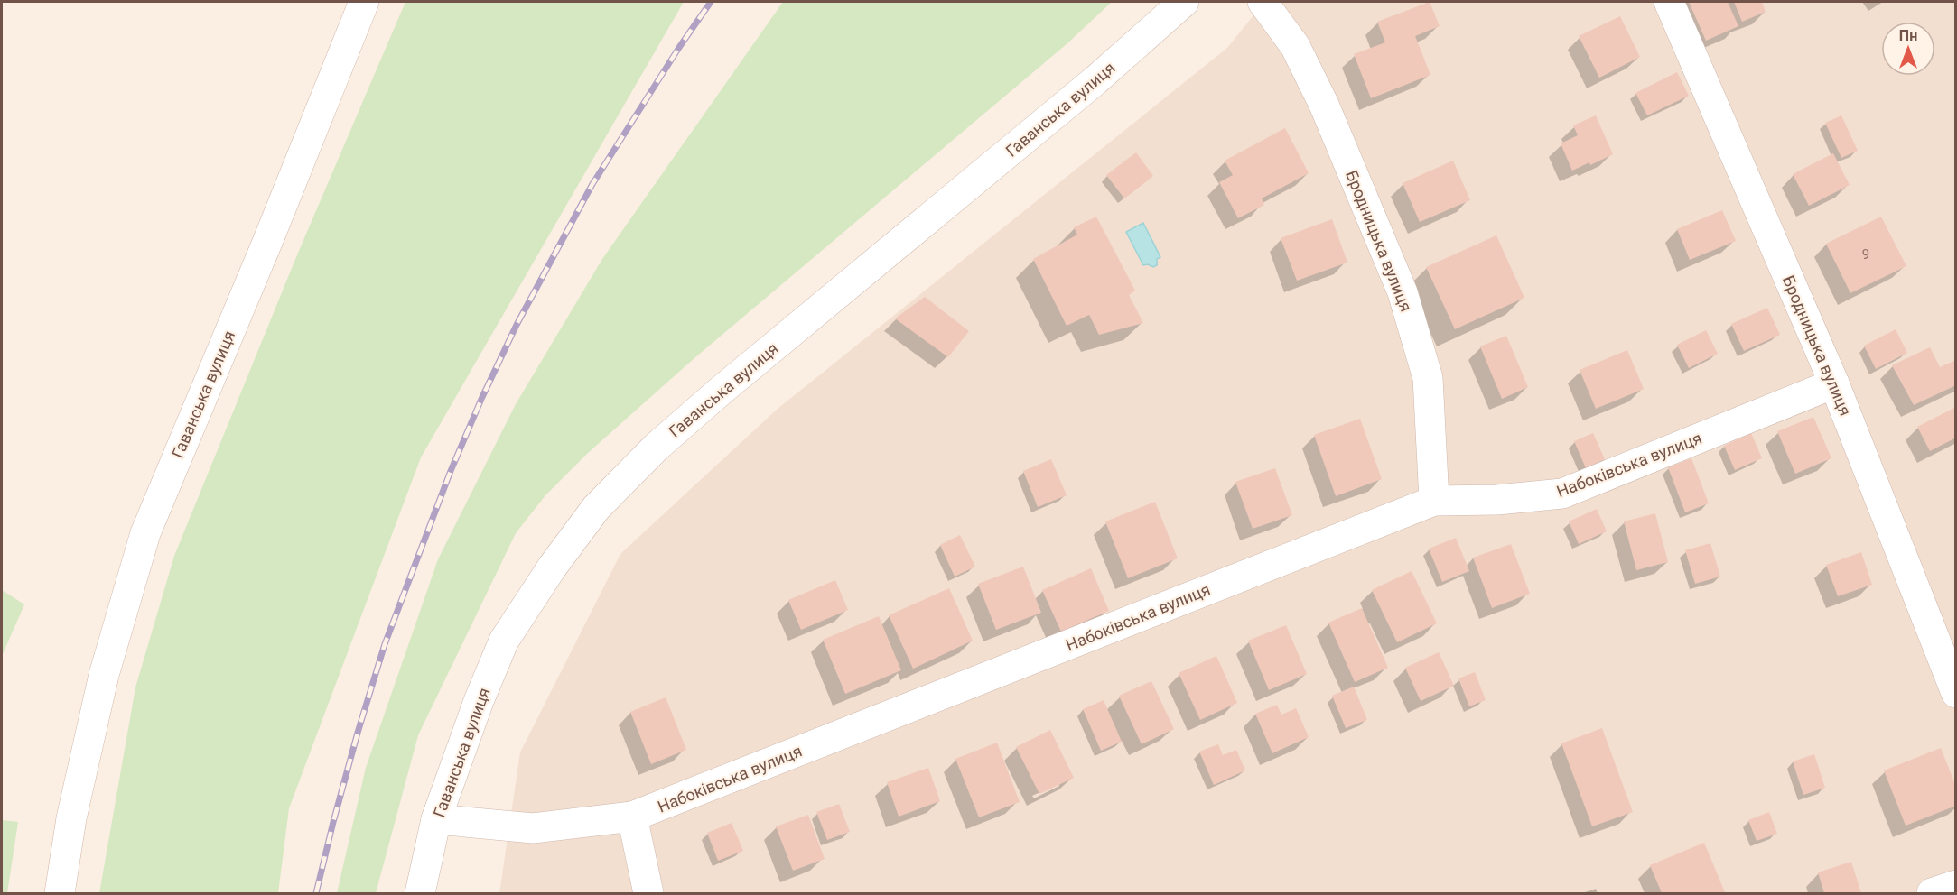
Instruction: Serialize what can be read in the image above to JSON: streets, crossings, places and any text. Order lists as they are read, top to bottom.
{
  "streets": {
    "street": ["Гаванська вулиця", "Бродницька вулиця", "Набоківська вулиця"]
  },
  "crossings": [
    ["Гаванська вулиця", "Набоківська вулиця"],
    ["Бродницька вулиця", "Набоківська вулиця"]
  ],
  "house_numbers": ["9"],
  "north": "top"
}
